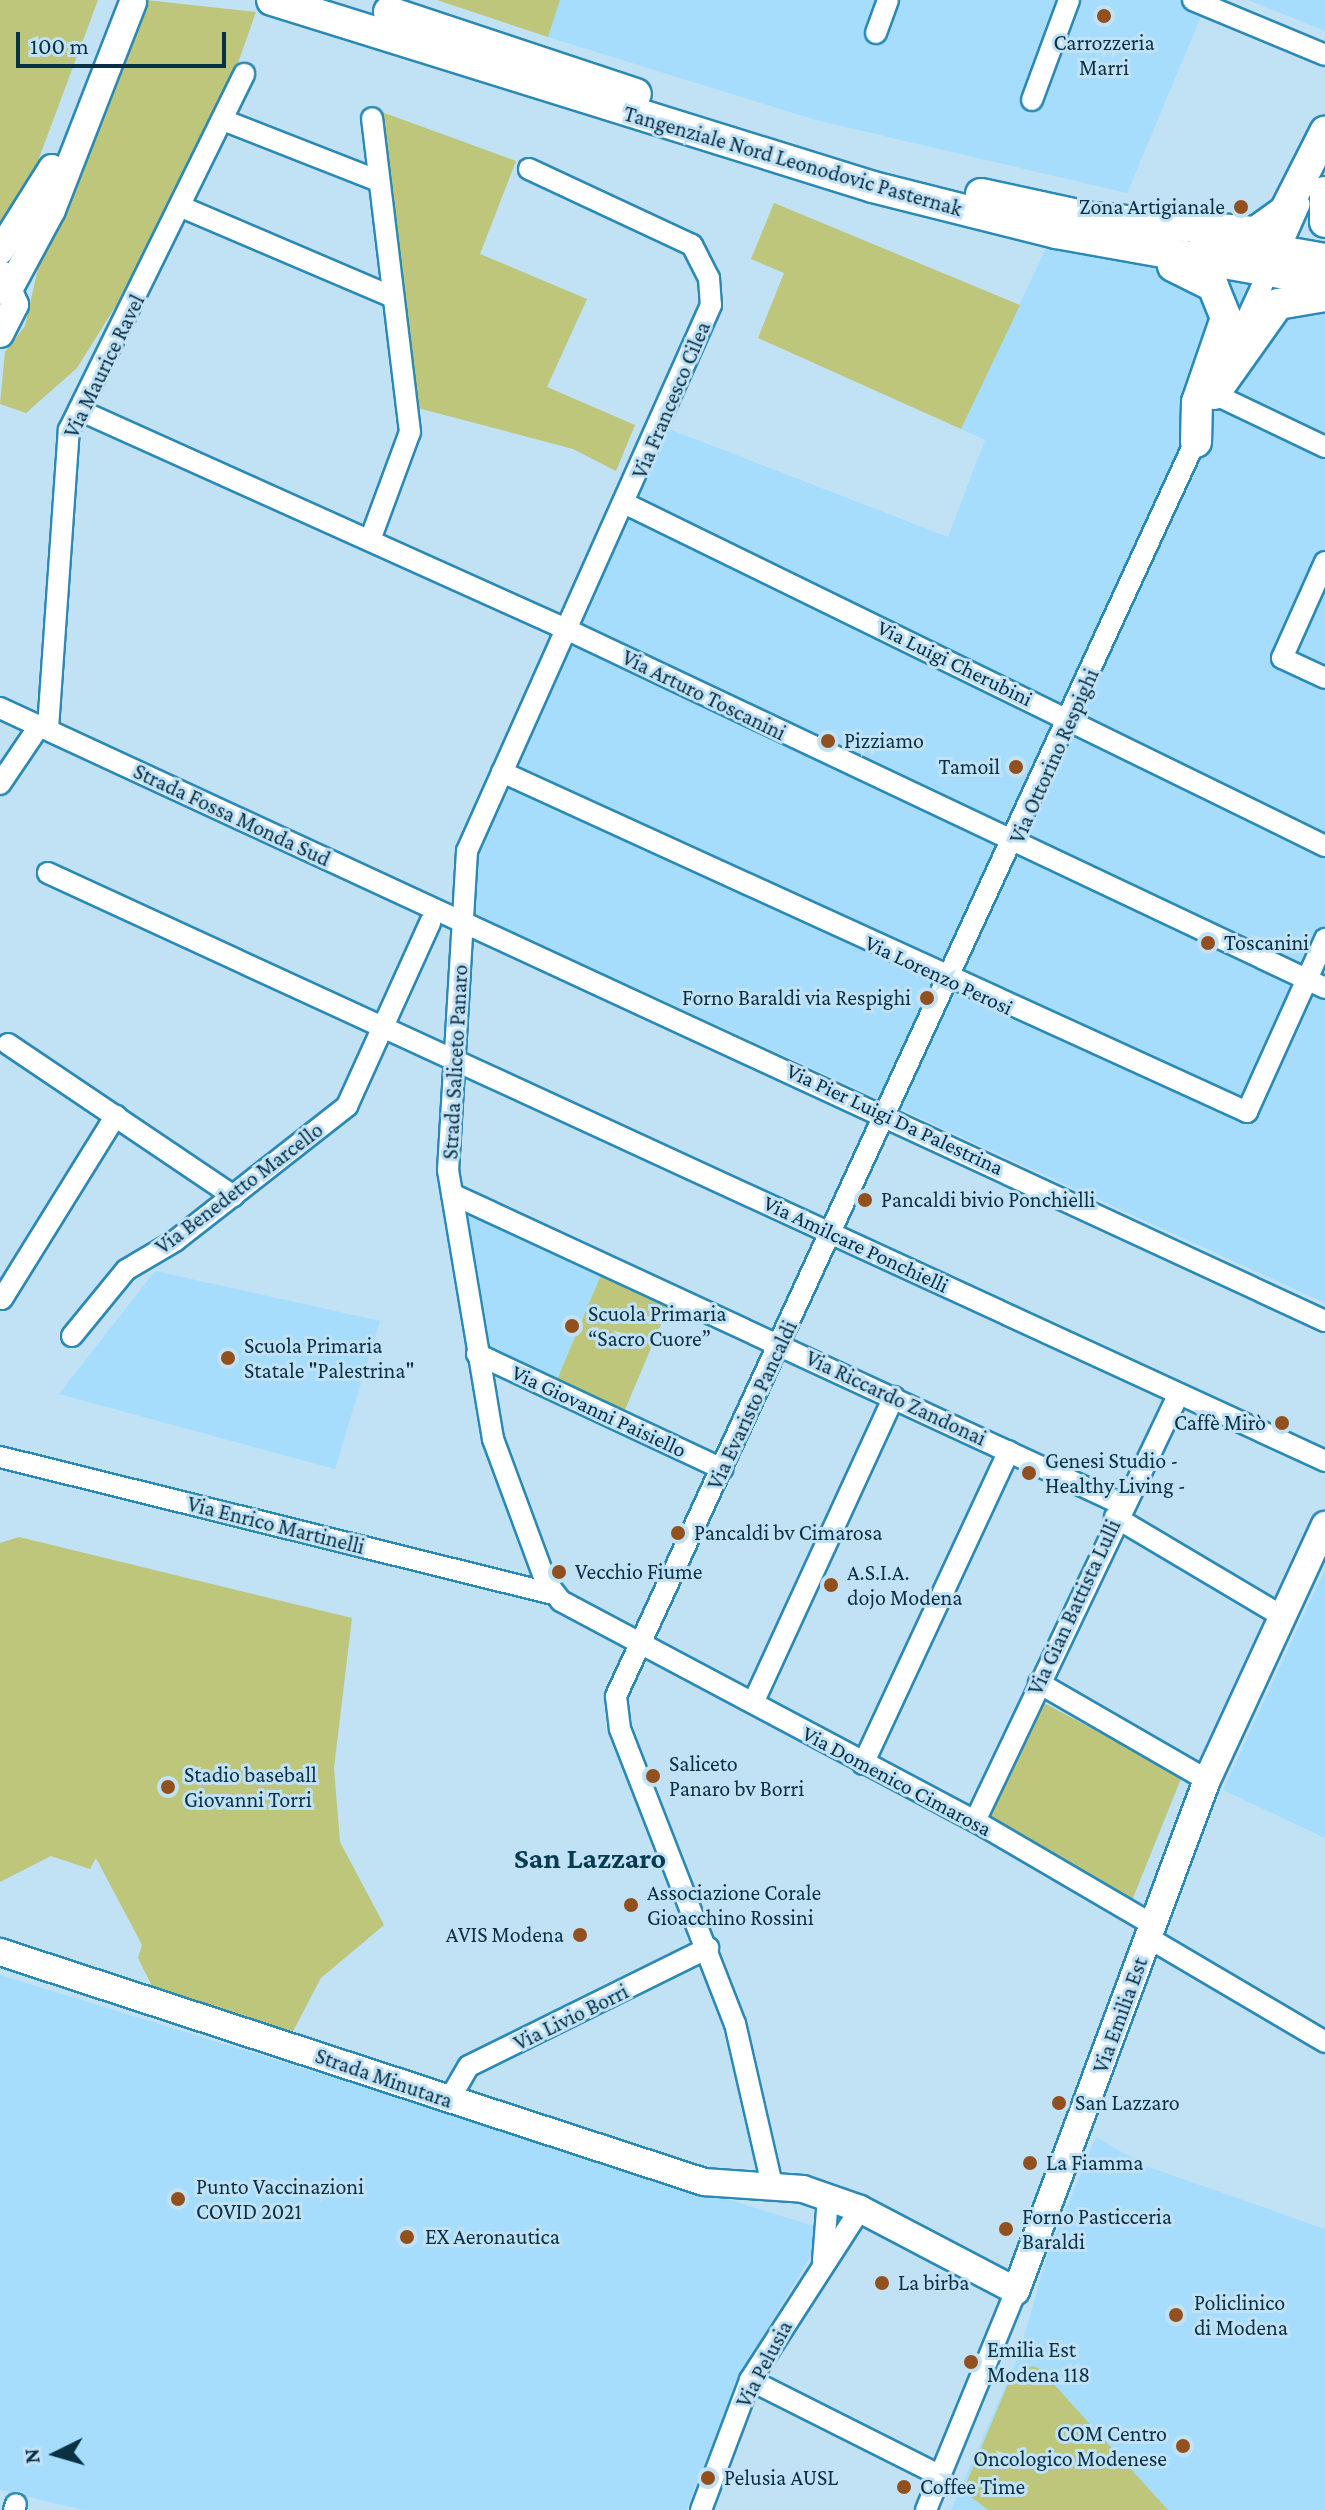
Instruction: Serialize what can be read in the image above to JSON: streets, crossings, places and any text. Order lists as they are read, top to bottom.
{
  "streets": {
    "highway": ["Tangenziale Nord Leonodovic Pasternak"],
    "main road": ["Via Emilia Est", "Strada Minutara"],
    "street": [
      "Via Maurice Ravel",
      "Via Francesco Cilea",
      "Via Luigi Cherubini",
      "Via Arturo Toscanini",
      "Via Ottorino Respighi",
      "Strada Fossa Monda Sud",
      "Via Lorenzo Perosi",
      "Strada Saliceto Panaro",
      "Via Pier Luigi Da Palestrina",
      "Via Benedetto Marcello",
      "Via Amilcare Ponchielli",
      "Via Riccardo Zandonai",
      "Via Evaristo Pancaldi",
      "Via Giovanni Paisiello",
      "Via Enrico Martinelli",
      "Via Gian Battista Lulli",
      "Via Domenico Cimarosa",
      "Via Livio Borri",
      "Via Pelusia"
    ]
  },
  "crossings": [
    ["Via Maurice Ravel", "Via Arturo Toscanini"],
    ["Via Maurice Ravel", "Strada Fossa Monda Sud"],
    ["Via Francesco Cilea", "Via Luigi Cherubini"],
    ["Via Francesco Cilea", "Via Arturo Toscanini"],
    ["Via Francesco Cilea", "Strada Saliceto Panaro"],
    ["Via Luigi Cherubini", "Via Ottorino Respighi"],
    ["Via Arturo Toscanini", "Via Ottorino Respighi"],
    ["Via Arturo Toscanini", "Via Lorenzo Perosi"],
    ["Via Arturo Toscanini", "Strada Saliceto Panaro"],
    ["Via Ottorino Respighi", "Via Lorenzo Perosi"],
    ["Via Ottorino Respighi", "Via Pier Luigi Da Palestrina"],
    ["Via Ottorino Respighi", "Via Evaristo Pancaldi"],
    ["Strada Fossa Monda Sud", "Strada Saliceto Panaro"],
    ["Strada Fossa Monda Sud", "Via Pier Luigi Da Palestrina"],
    ["Via Lorenzo Perosi", "Strada Saliceto Panaro"],
    ["Strada Saliceto Panaro", "Via Pier Luigi Da Palestrina"],
    ["Strada Saliceto Panaro", "Via Amilcare Ponchielli"],
    ["Strada Saliceto Panaro", "Via Riccardo Zandonai"],
    ["Strada Saliceto Panaro", "Via Giovanni Paisiello"],
    ["Strada Saliceto Panaro", "Via Enrico Martinelli"],
    ["Via Pier Luigi Da Palestrina", "Via Evaristo Pancaldi"],
    ["Via Benedetto Marcello", "Via Amilcare Ponchielli"],
    ["Via Amilcare Ponchielli", "Via Evaristo Pancaldi"],
    ["Via Amilcare Ponchielli", "Via Gian Battista Lulli"],
    ["Via Riccardo Zandonai", "Via Evaristo Pancaldi"],
    ["Via Riccardo Zandonai", "Via Gian Battista Lulli"],
    ["Via Riccardo Zandonai", "Via Emilia Est"],
    ["Via Evaristo Pancaldi", "Via Giovanni Paisiello"],
    ["Via Evaristo Pancaldi", "Via Domenico Cimarosa"],
    ["Via Evaristo Pancaldi", "Via Livio Borri"],
    ["Via Gian Battista Lulli", "Via Domenico Cimarosa"],
    ["Via Domenico Cimarosa", "Via Emilia Est"],
    ["Via Livio Borri", "Strada Minutara"]
  ],
  "districts": ["San Lazzaro"],
  "places": [
    "Carrozzeria Marri",
    "Zona Artigianale",
    "Pizziamo",
    "Tamoil",
    "Toscanini",
    "Forno Baraldi via Respighi",
    "Pancaldi bivio Ponchielli",
    "Scuola Primaria “Sacro Cuore”",
    "Scuola Primaria Statale \"Palestrina\"",
    "Caffè Mirò",
    "Genesi Studio - Healthy Living -",
    "Pancaldi bv Cimarosa",
    "Vecchio Fiume",
    "A.S.I.A. dojo Modena",
    "Saliceto Panaro bv Borri",
    "Stadio baseball Giovanni Torri",
    "Associazione Corale Gioacchino Rossini",
    "AVIS Modena",
    "San Lazzaro",
    "La Fiamma",
    "Punto Vaccinazioni COVID 2021",
    "Forno Pasticceria Baraldi",
    "EX Aeronautica",
    "La birba",
    "Policlinico di Modena",
    "Emilia Est Modena 118",
    "COM Centro Oncologico Modenese",
    "Pelusia AUSL",
    "Coffee Time"
  ],
  "scale_bar": "100 m",
  "north": "left"
}
